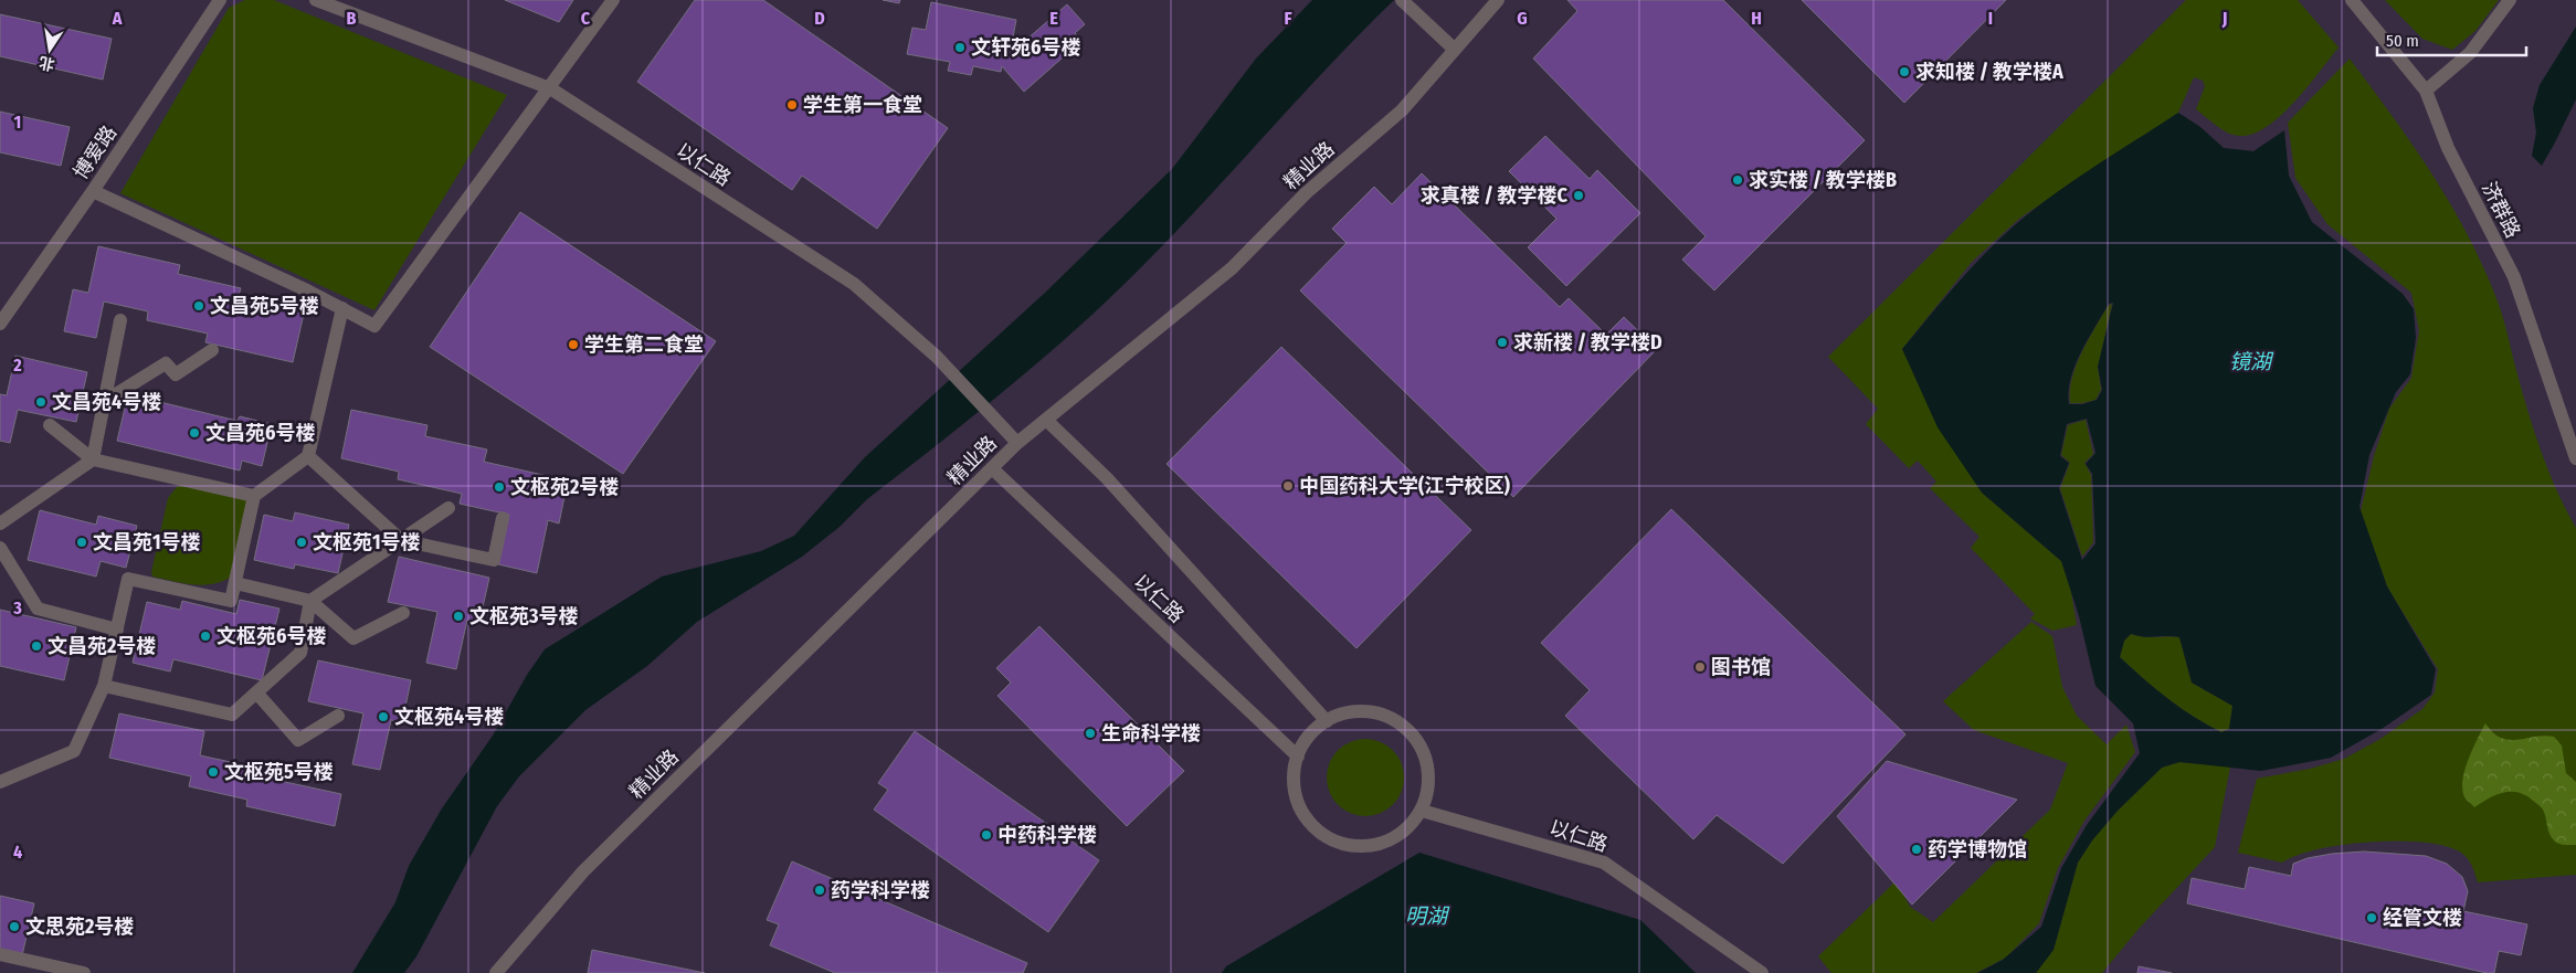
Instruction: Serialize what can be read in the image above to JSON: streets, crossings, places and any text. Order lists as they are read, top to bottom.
{
  "streets": {
    "street": [
      "博爱路",
      "以仁路",
      "精业路",
      "济群路"
    ]
  },
  "crossings": [
    ["以仁路", "精业路"]
  ],
  "water": ["镜湖", "明湖"],
  "places": [
    "文轩苑6号楼",
    "求知楼 / 教学楼A",
    "学生第一食堂",
    "求实楼 / 教学楼B",
    "求真楼 / 教学楼C",
    "文昌苑5号楼",
    "求新楼 / 教学楼D",
    "学生第二食堂",
    "文昌苑4号楼",
    "文昌苑6号楼",
    "中国药科大学(江宁校区)",
    "文枢苑2号楼",
    "文昌苑1号楼",
    "文枢苑1号楼",
    "文枢苑3号楼",
    "文枢苑6号楼",
    "文昌苑2号楼",
    "图书馆",
    "文枢苑4号楼",
    "生命科学楼",
    "文枢苑5号楼",
    "中药科学楼",
    "药学博物馆",
    "药学科学楼",
    "经管文楼",
    "文思苑2号楼"
  ],
  "scale_bar": "50 m",
  "north": "bottom",
  "grid": {
    "columns": [
      "A",
      "B",
      "C",
      "D",
      "E",
      "F",
      "G",
      "H",
      "I",
      "J"
    ],
    "rows": [
      "1",
      "2",
      "3",
      "4"
    ]
  }
}
